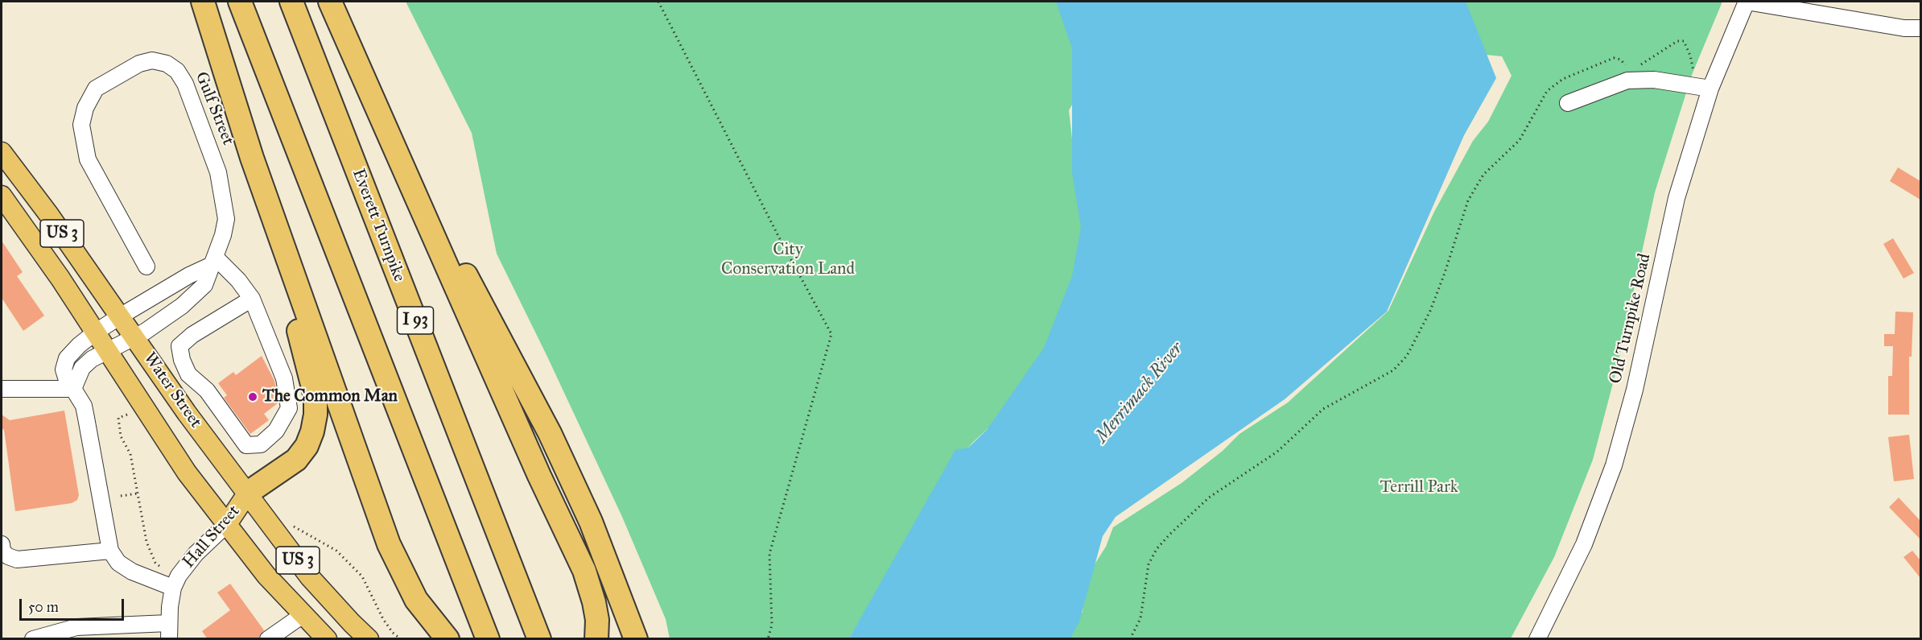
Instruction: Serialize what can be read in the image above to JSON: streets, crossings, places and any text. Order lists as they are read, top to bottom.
{
  "streets": {
    "highway": ["Everett Turnpike", "I 93"],
    "main road": ["US 3", "Water Street", "Hall Street"],
    "street": ["Gulf Street", "Old Turnpike Road"]
  },
  "crossings": [
    ["Gulf Street", "Water Street"],
    ["Water Street", "Hall Street"]
  ],
  "water": ["Merrimack River"],
  "parks": ["City Conservation Land", "Terrill Park"],
  "places": ["The Common Man"],
  "scale_bar": "50 m"
}
